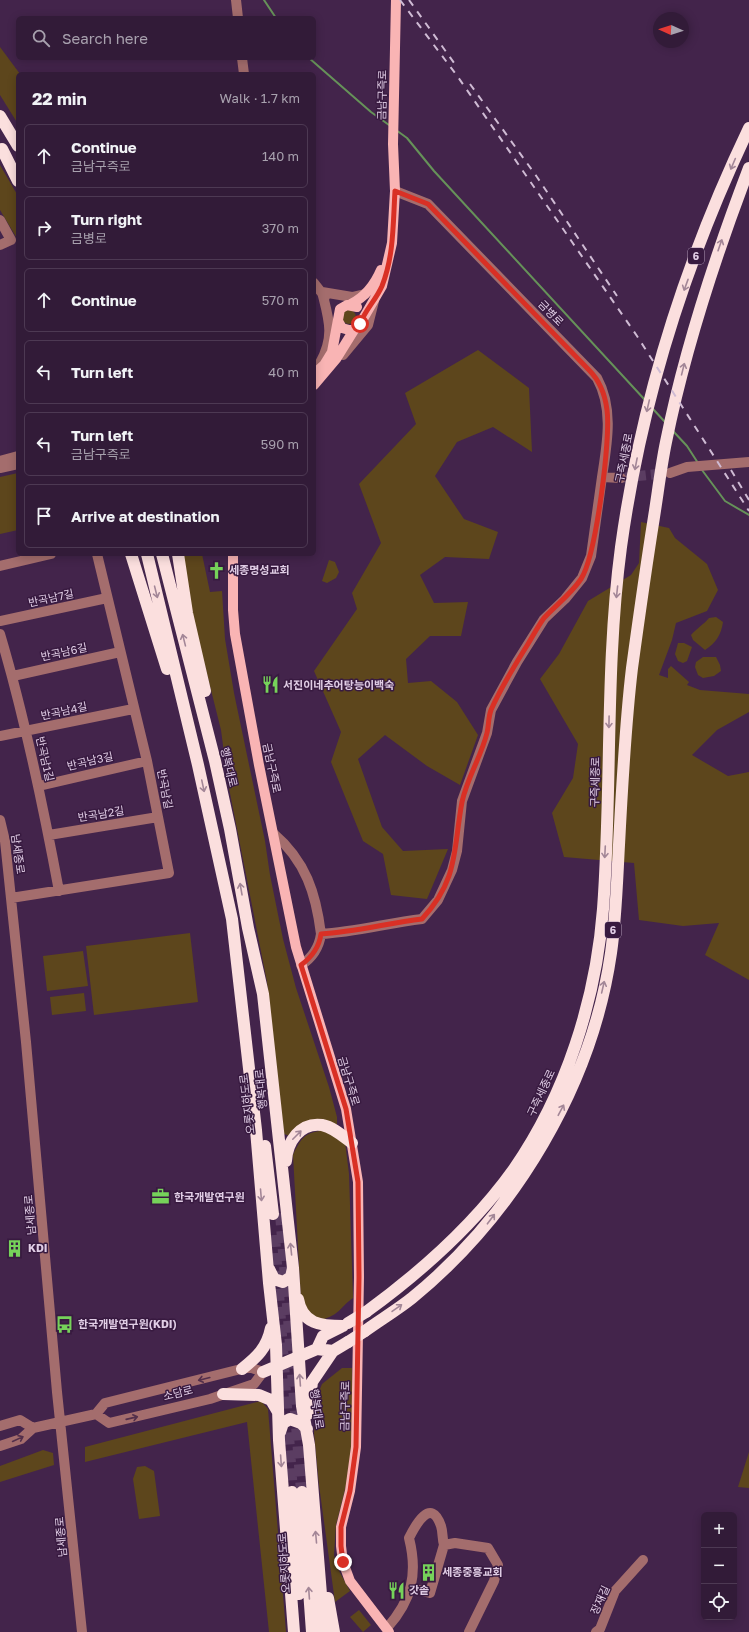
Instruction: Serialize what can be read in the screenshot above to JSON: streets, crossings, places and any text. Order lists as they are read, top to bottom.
{
  "streets": {
    "highway": [
      "6",
      "구즉세종로",
      "행복대로",
      "오롯지하도로",
      "소담로"
    ],
    "main road": ["금남구즉로"],
    "street": [
      "금병로",
      "반곡남7길",
      "반곡남6길",
      "반곡남4길",
      "반곡남1길",
      "반곡남3길",
      "반곡남길",
      "반곡남2길",
      "남세종로",
      "장재길"
    ]
  },
  "crossings": [
    ["금남구즉로", "금병로"],
    ["구즉세종로", "행복대로"],
    ["구즉세종로", "소담로"],
    ["반곡남7길", "반곡남길"],
    ["반곡남6길", "반곡남1길"],
    ["반곡남6길", "반곡남길"],
    ["반곡남4길", "반곡남1길"],
    ["반곡남4길", "반곡남길"],
    ["반곡남1길", "반곡남3길"],
    ["반곡남1길", "반곡남길"],
    ["반곡남1길", "반곡남2길"],
    ["반곡남3길", "반곡남길"],
    ["행복대로", "오롯지하도로"],
    ["행복대로", "소담로"],
    ["반곡남길", "반곡남2길"],
    ["반곡남길", "남세종로"],
    ["남세종로", "소담로"]
  ],
  "places": {
    "church": ["세종명성교회"],
    "restaurant": ["서진이네추어탕능이백숙", "갓솥"],
    "office": ["한국개발연구원"],
    "building": ["KDI", "세종중흥교회"],
    "bus stop": ["한국개발연구원(KDI)"]
  },
  "north": "left",
  "page": {
    "search": "Search here",
    "heading": ["22 min", "Walk · 1.7 km"],
    "list": [
      ["Continue", "금남구즉로", "140 m"],
      ["Turn right", "금병로", "370 m"],
      ["Continue", "570 m"],
      ["Turn left", "40 m"],
      ["Turn left", "금남구즉로", "590 m"],
      "Arrive at destination"
    ],
    "map_buttons": ["+", "−"]
  }
}
